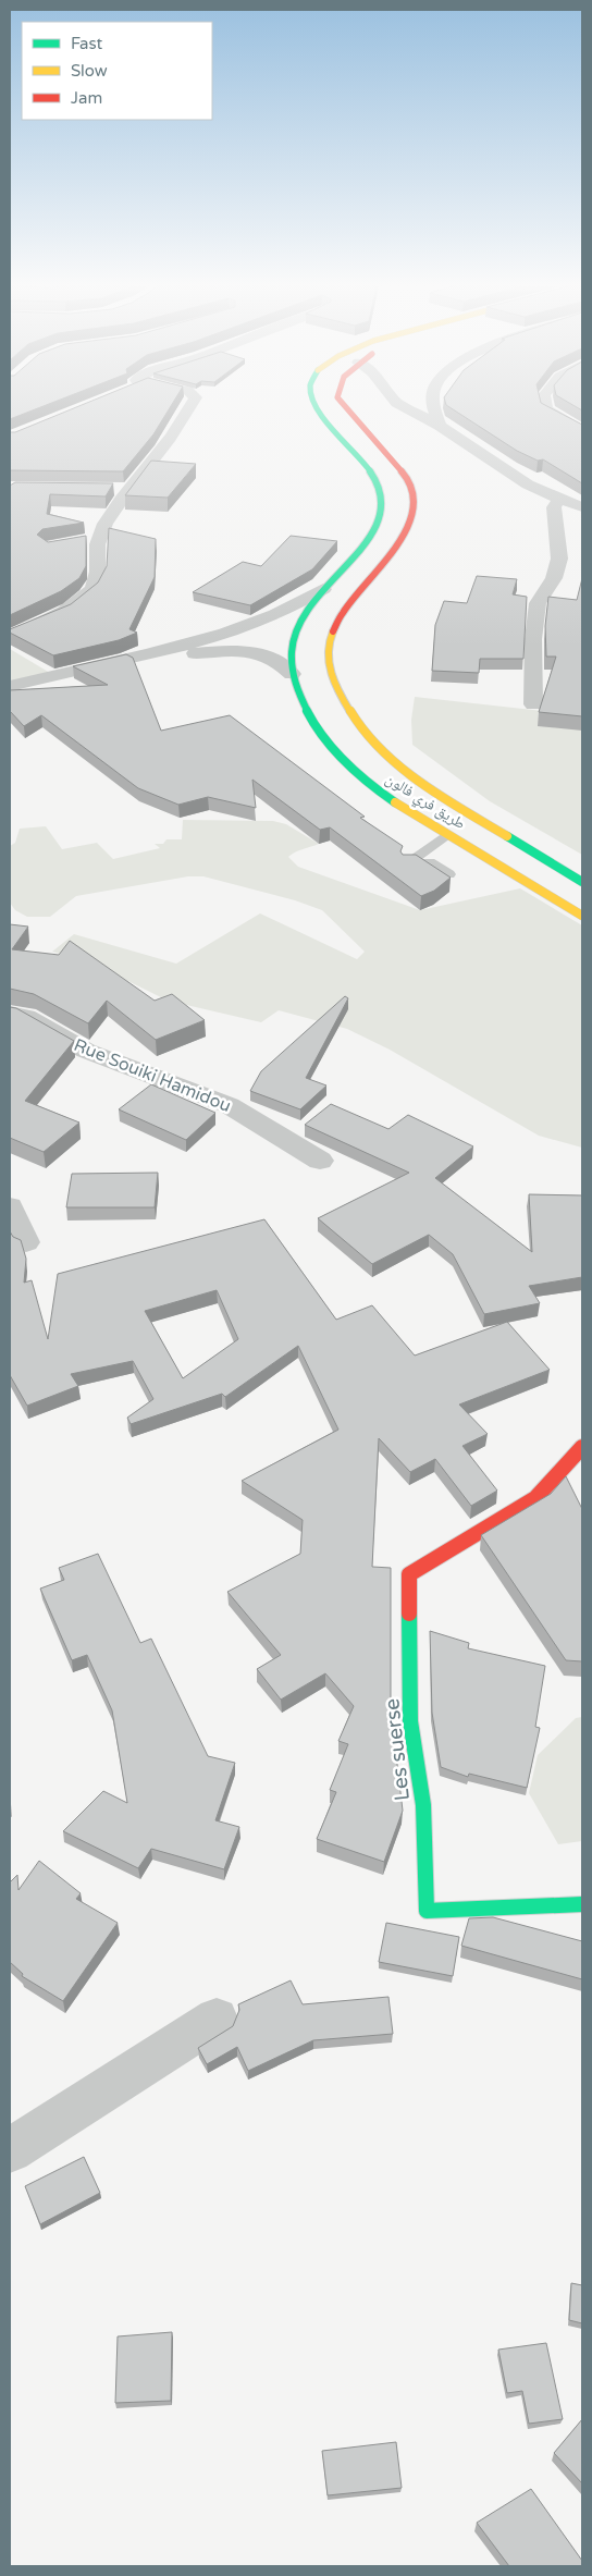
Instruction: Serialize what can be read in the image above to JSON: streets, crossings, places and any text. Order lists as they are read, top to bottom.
{
  "streets": {
    "main road": ["طريق فري فالون", "Les suerse"],
    "street": ["Rue Souiki Hamidou"]
  },
  "legend": ["Fast", "Slow", "Jam"]
}
